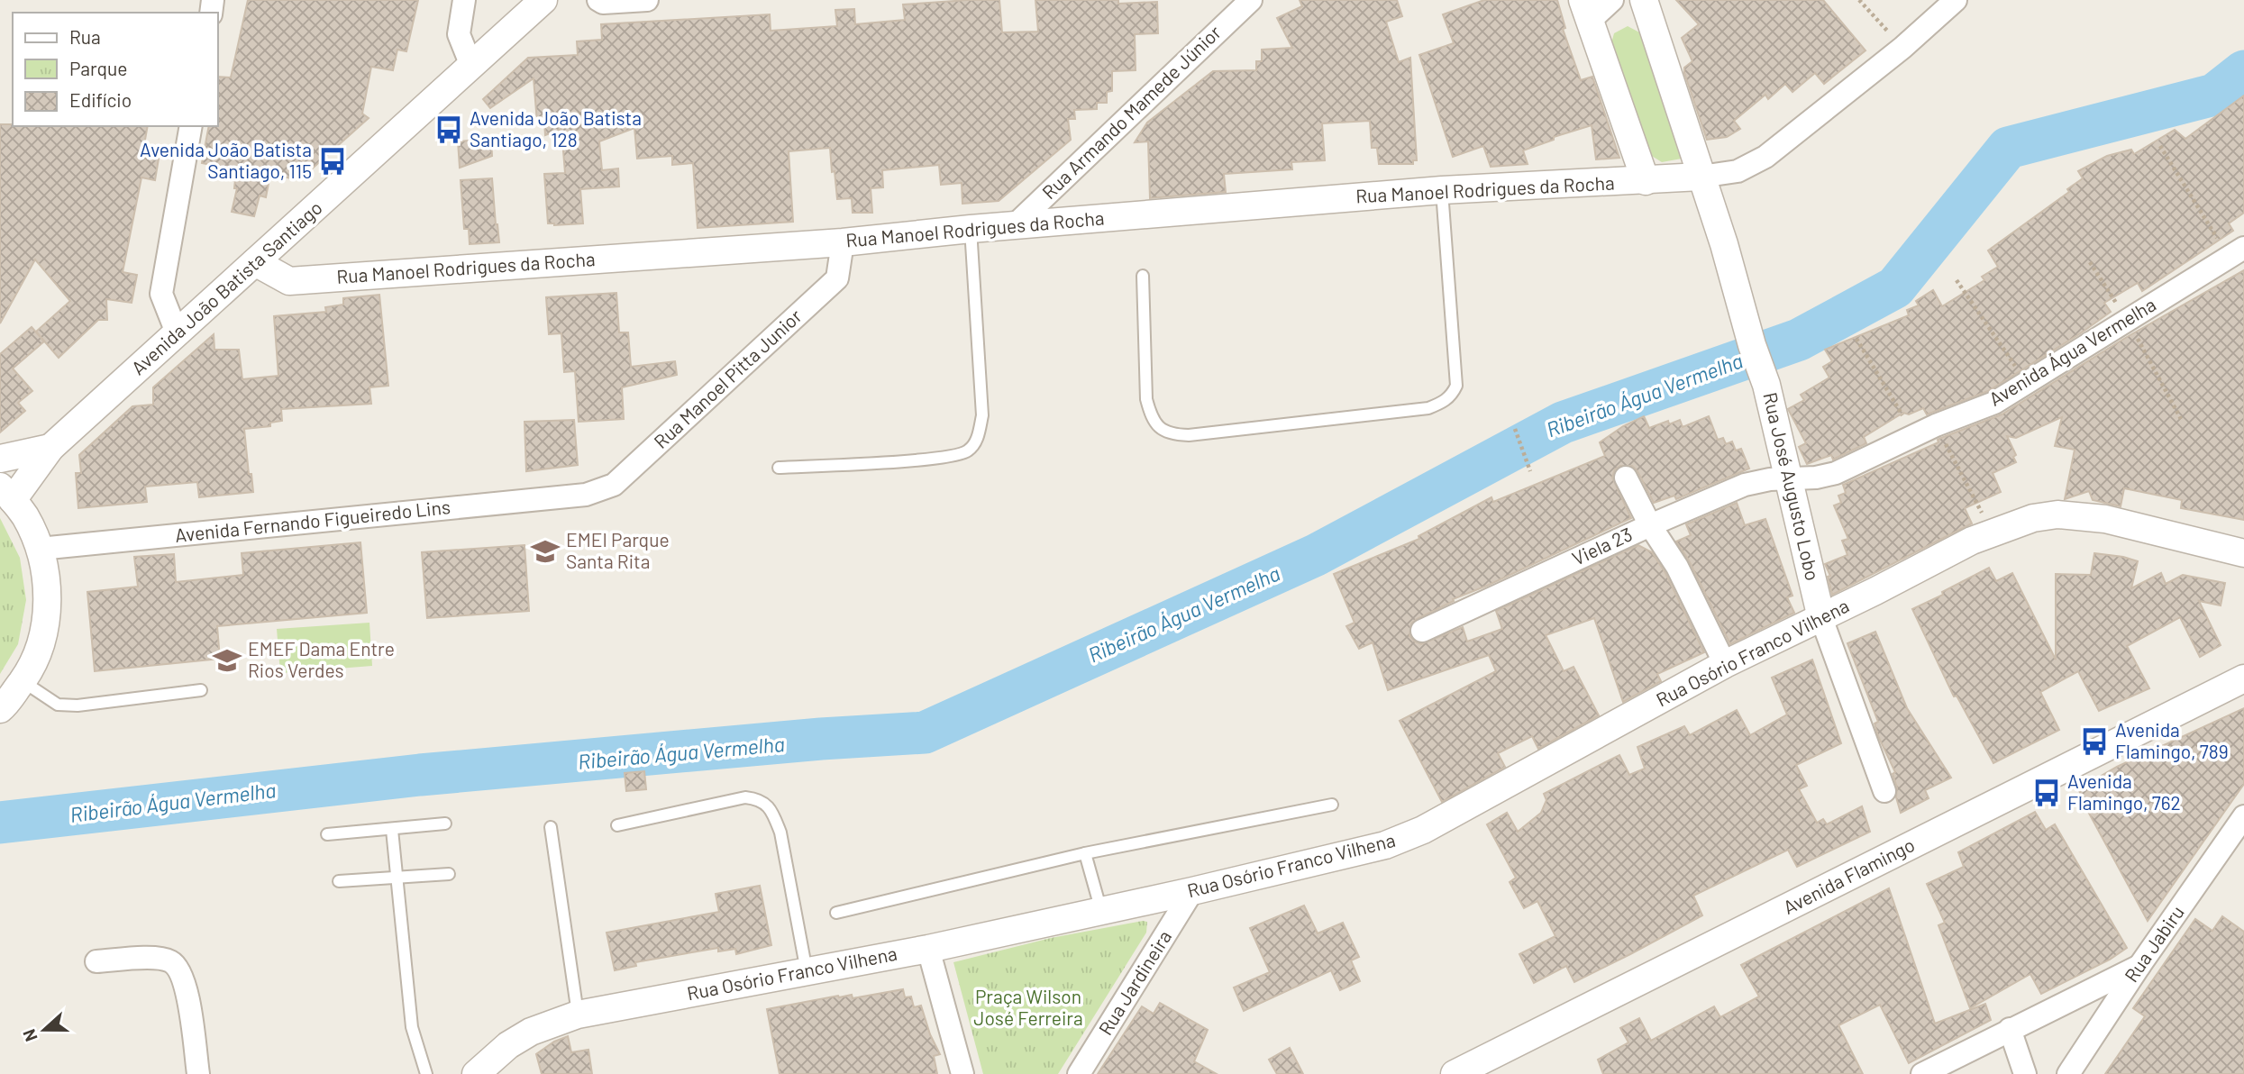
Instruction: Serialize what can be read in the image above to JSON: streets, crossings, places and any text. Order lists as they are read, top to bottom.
{
  "streets": {
    "street": [
      "Rua Armando Mamede Júnior",
      "Rua Manoel Rodrigues da Rocha",
      "Avenida João Batista Santiago",
      "Avenida Água Vermelha",
      "Rua Manoel Pitta Junior",
      "Rua José Augusto Lobo",
      "Avenida Fernando Figueiredo Lins",
      "Viela 23",
      "Rua Osório Franco Vilhena",
      "Avenida Flamingo",
      "Rua Jabiru",
      "Rua Jardineira"
    ]
  },
  "crossings": [
    ["Rua Armando Mamede Júnior", "Rua Manoel Rodrigues da Rocha"],
    ["Rua Manoel Rodrigues da Rocha", "Avenida João Batista Santiago"],
    ["Rua Manoel Rodrigues da Rocha", "Rua Manoel Pitta Junior"],
    ["Rua Manoel Rodrigues da Rocha", "Rua José Augusto Lobo"],
    ["Avenida Água Vermelha", "Rua José Augusto Lobo"],
    ["Avenida Água Vermelha", "Viela 23"],
    ["Rua Manoel Pitta Junior", "Avenida Fernando Figueiredo Lins"],
    ["Rua José Augusto Lobo", "Viela 23"],
    ["Rua José Augusto Lobo", "Rua Osório Franco Vilhena"],
    ["Rua Osório Franco Vilhena", "Rua Jardineira"]
  ],
  "water": ["Ribeirão Água Vermelha"],
  "parks": ["Praça Wilson José Ferreira"],
  "places": {
    "bus stop": [
      "Avenida João Batista Santiago, 128",
      "Avenida João Batista Santiago, 115",
      "Avenida Flamingo, 789",
      "Avenida Flamingo, 762"
    ],
    "school or university": ["EMEI Parque Santa Rita", "EMEF Dama Entre Rios Verdes"]
  },
  "legend": ["Rua", "Parque", "Edifício"],
  "north": "left"
}
